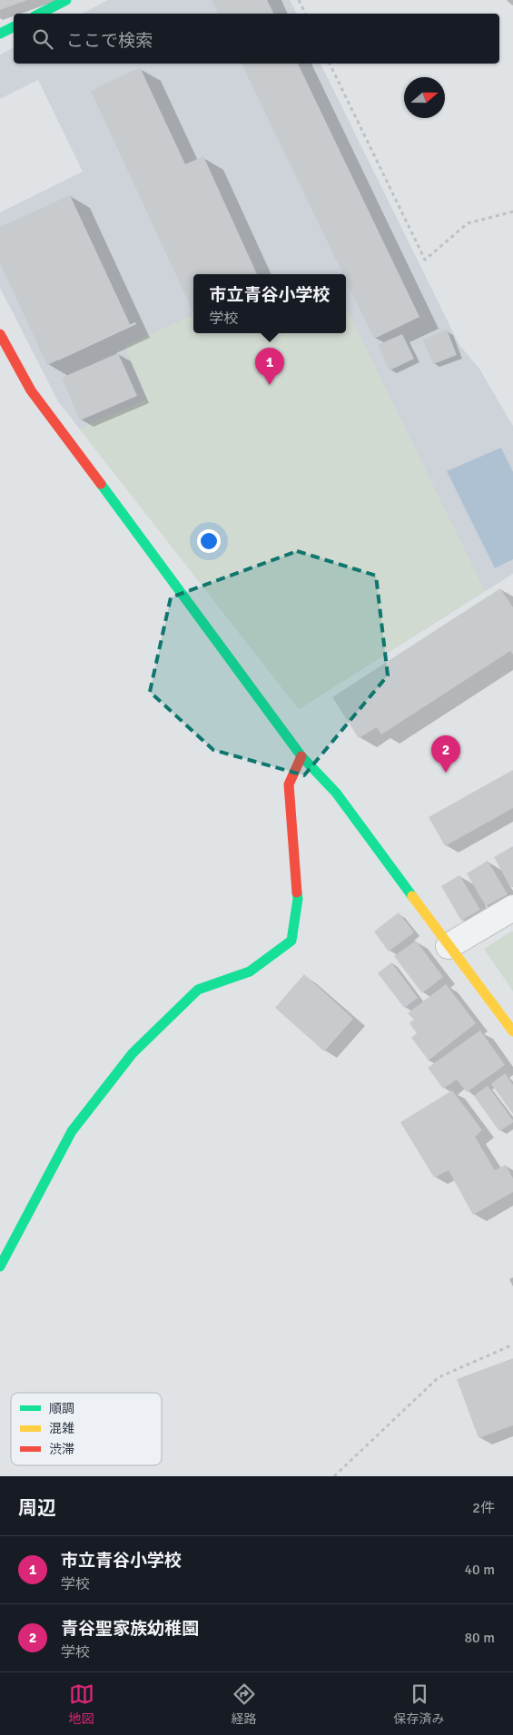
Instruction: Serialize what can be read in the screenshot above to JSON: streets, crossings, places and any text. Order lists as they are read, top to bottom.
{
  "legend": ["順調", "混雑", "渋滞"],
  "north": "right",
  "page": {
    "search": "ここで検索",
    "popup": ["市立青谷小学校", "学校"],
    "pins": ["1", "2"],
    "heading": ["周辺", "2件"],
    "list": [
      {
        "mark": "1",
        "name": "市立青谷小学校",
        "note": "学校",
        "value": "40 m"
      },
      {
        "mark": "2",
        "name": "青谷聖家族幼稚園",
        "note": "学校",
        "value": "80 m"
      }
    ],
    "nav": ["地図", "経路", "保存済み"]
  }
}
